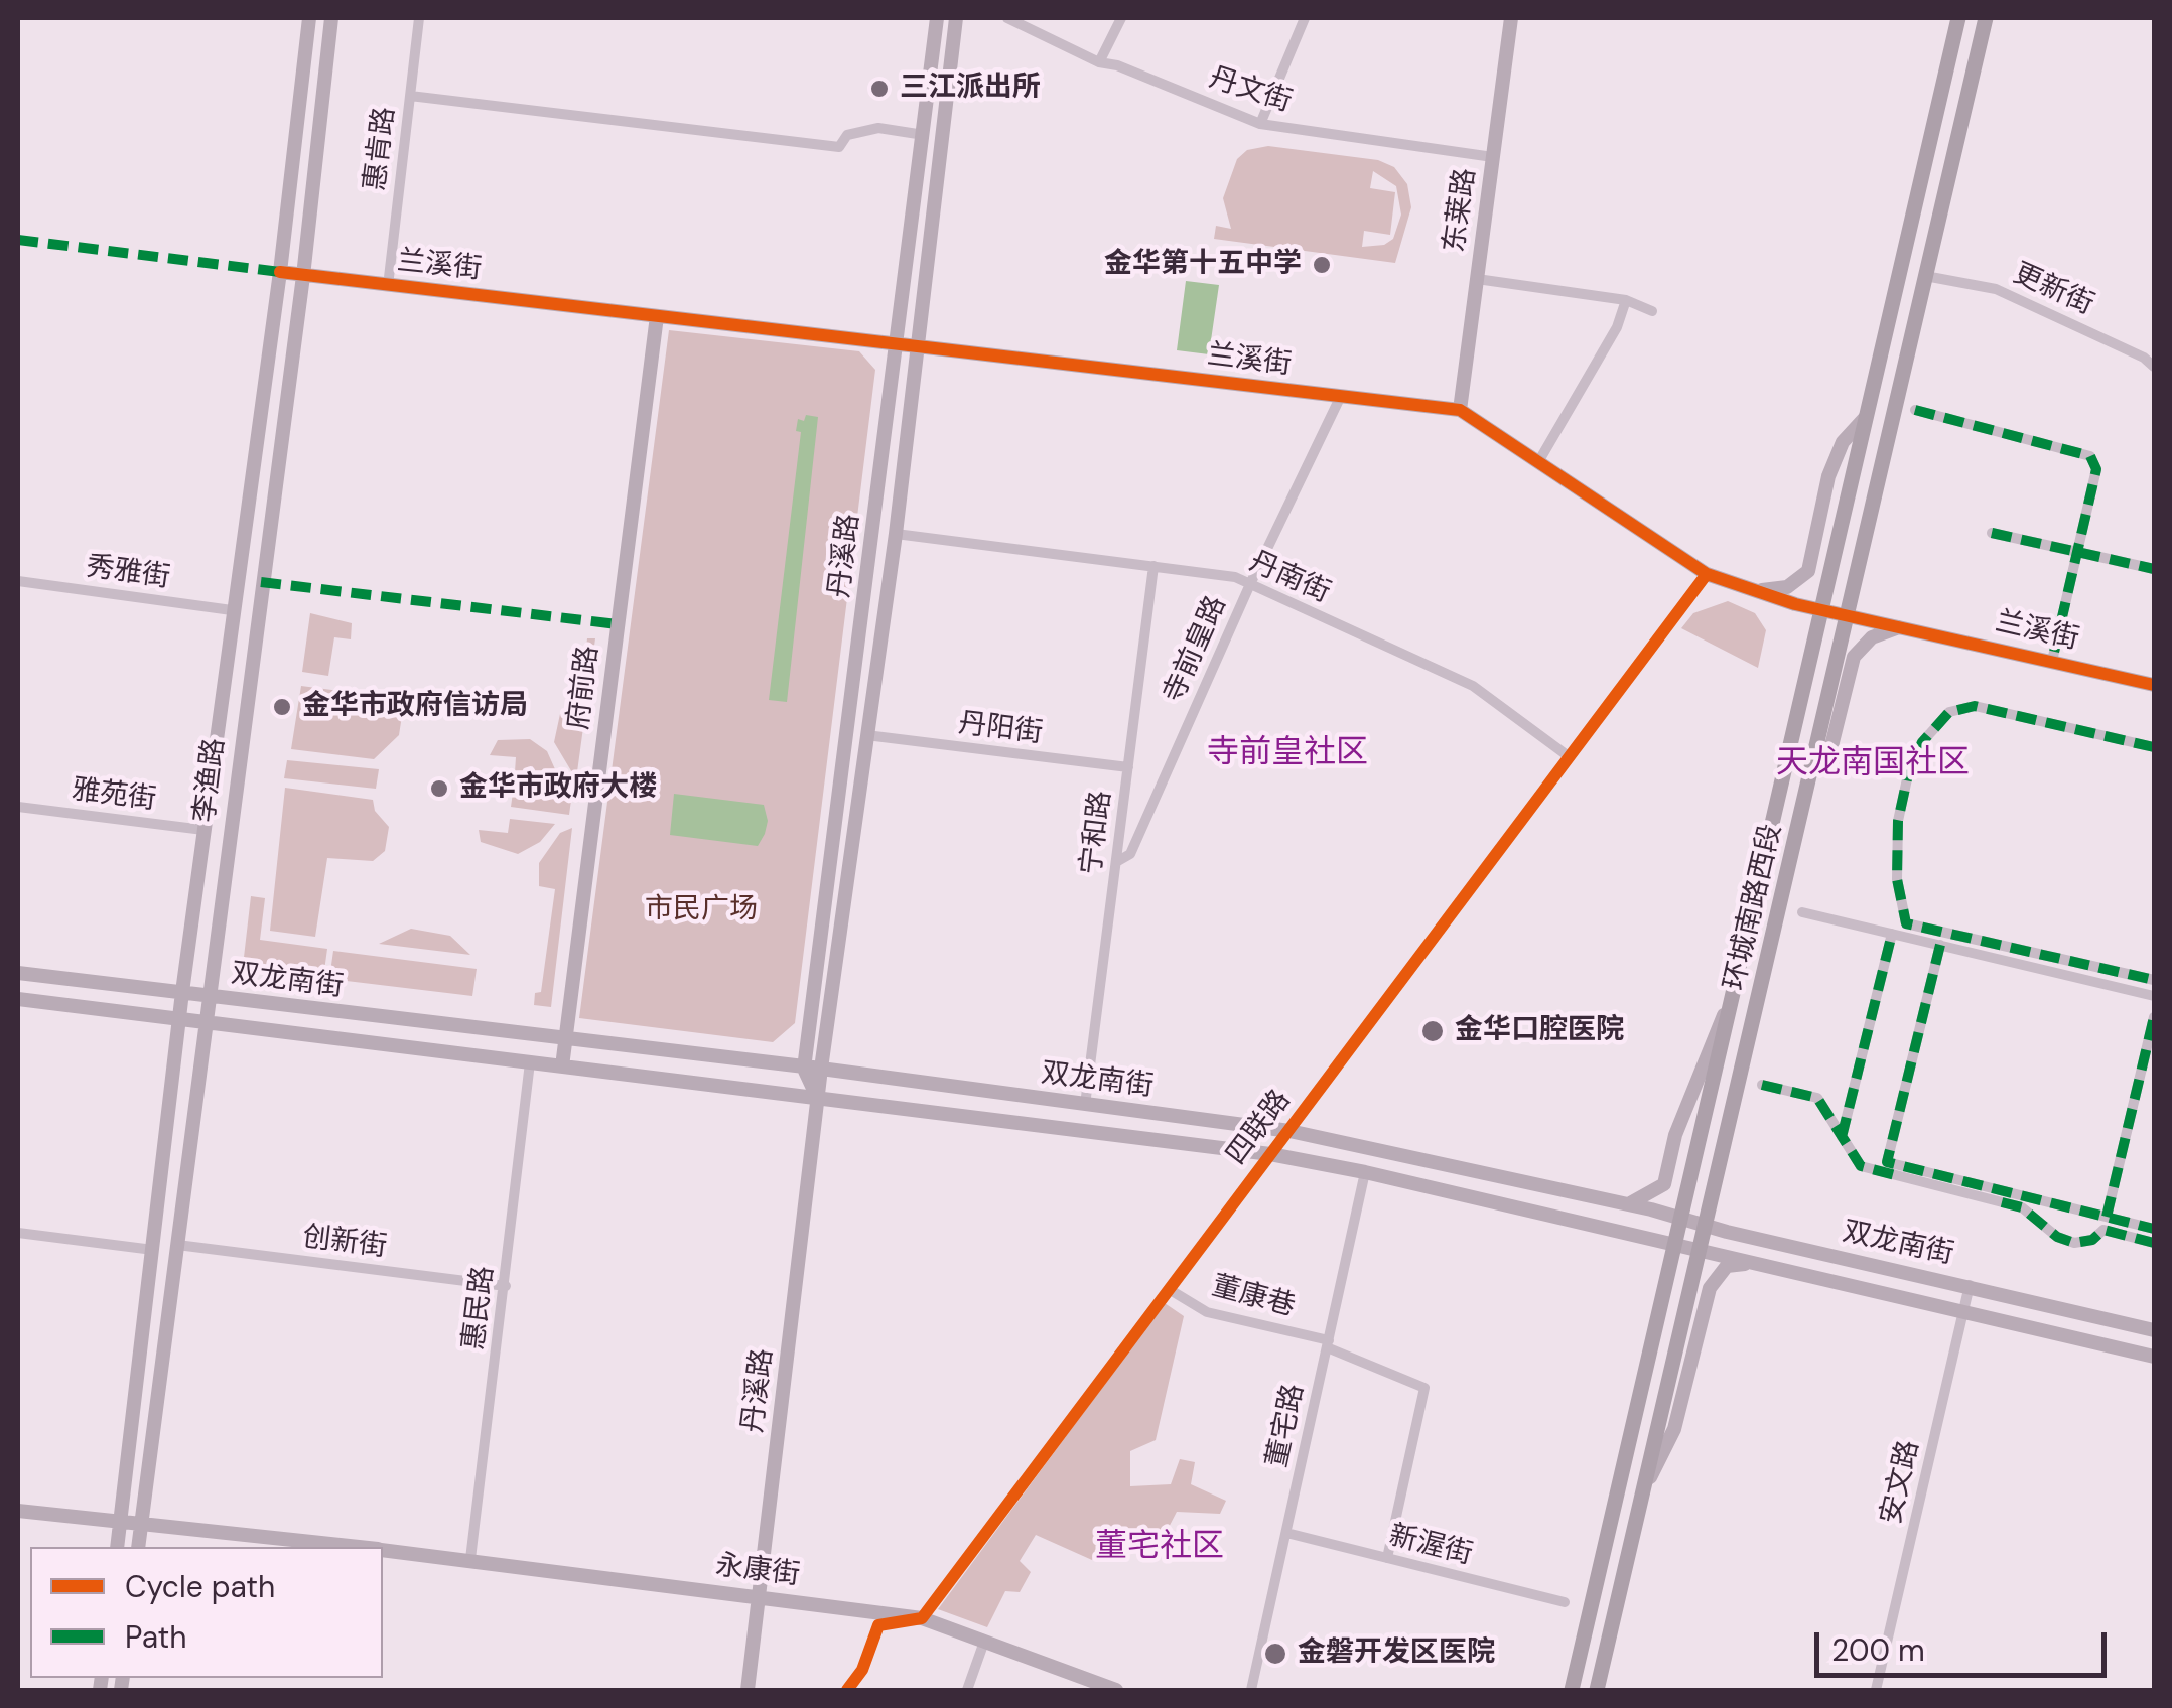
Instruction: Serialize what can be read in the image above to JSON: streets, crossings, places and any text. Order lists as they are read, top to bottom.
{
  "streets": {
    "main road": [
      "东莱路",
      "兰溪街",
      "丹溪路",
      "府前路",
      "李渔路",
      "环城南路西段",
      "双龙南街",
      "永康街"
    ],
    "street": [
      "丹文街",
      "惠肯路",
      "更新街",
      "秀雅街",
      "丹南街",
      "寺前皇路",
      "丹阳街",
      "雅苑街",
      "宁和路",
      "四联路",
      "创新街",
      "董康巷",
      "惠民路",
      "董宅路",
      "安文路",
      "新渥街"
    ]
  },
  "crossings": [
    ["丹文街", "东莱路"],
    ["惠肯路", "兰溪街"],
    ["东莱路", "兰溪街"],
    ["兰溪街", "丹溪路"],
    ["兰溪街", "寺前皇路"],
    ["兰溪街", "府前路"],
    ["兰溪街", "李渔路"],
    ["兰溪街", "环城南路西段"],
    ["兰溪街", "四联路"],
    ["更新街", "环城南路西段"],
    ["丹溪路", "丹南街"],
    ["丹溪路", "丹阳街"],
    ["丹溪路", "双龙南街"],
    ["丹溪路", "永康街"],
    ["秀雅街", "李渔路"],
    ["丹南街", "寺前皇路"],
    ["丹南街", "宁和路"],
    ["丹南街", "四联路"],
    ["寺前皇路", "宁和路"],
    ["府前路", "双龙南街"],
    ["丹阳街", "宁和路"],
    ["李渔路", "雅苑街"],
    ["李渔路", "双龙南街"],
    ["李渔路", "创新街"],
    ["李渔路", "永康街"],
    ["宁和路", "双龙南街"],
    ["环城南路西段", "双龙南街"],
    ["双龙南街", "四联路"],
    ["双龙南街", "惠民路"],
    ["双龙南街", "董宅路"],
    ["双龙南街", "安文路"],
    ["四联路", "董康巷"],
    ["四联路", "永康街"],
    ["创新街", "惠民路"],
    ["董康巷", "董宅路"],
    ["董康巷", "新渥街"],
    ["惠民路", "永康街"],
    ["董宅路", "新渥街"]
  ],
  "districts": ["寺前皇社区", "天龙南国社区", "董宅社区"],
  "parks": ["市民广场"],
  "places": [
    "三江派出所",
    "金华第十五中学",
    "金华市政府信访局",
    "金华市政府大楼",
    "金华口腔医院",
    "金磐开发区医院"
  ],
  "legend": ["Cycle path", "Path"],
  "scale_bar": "200 m"
}
